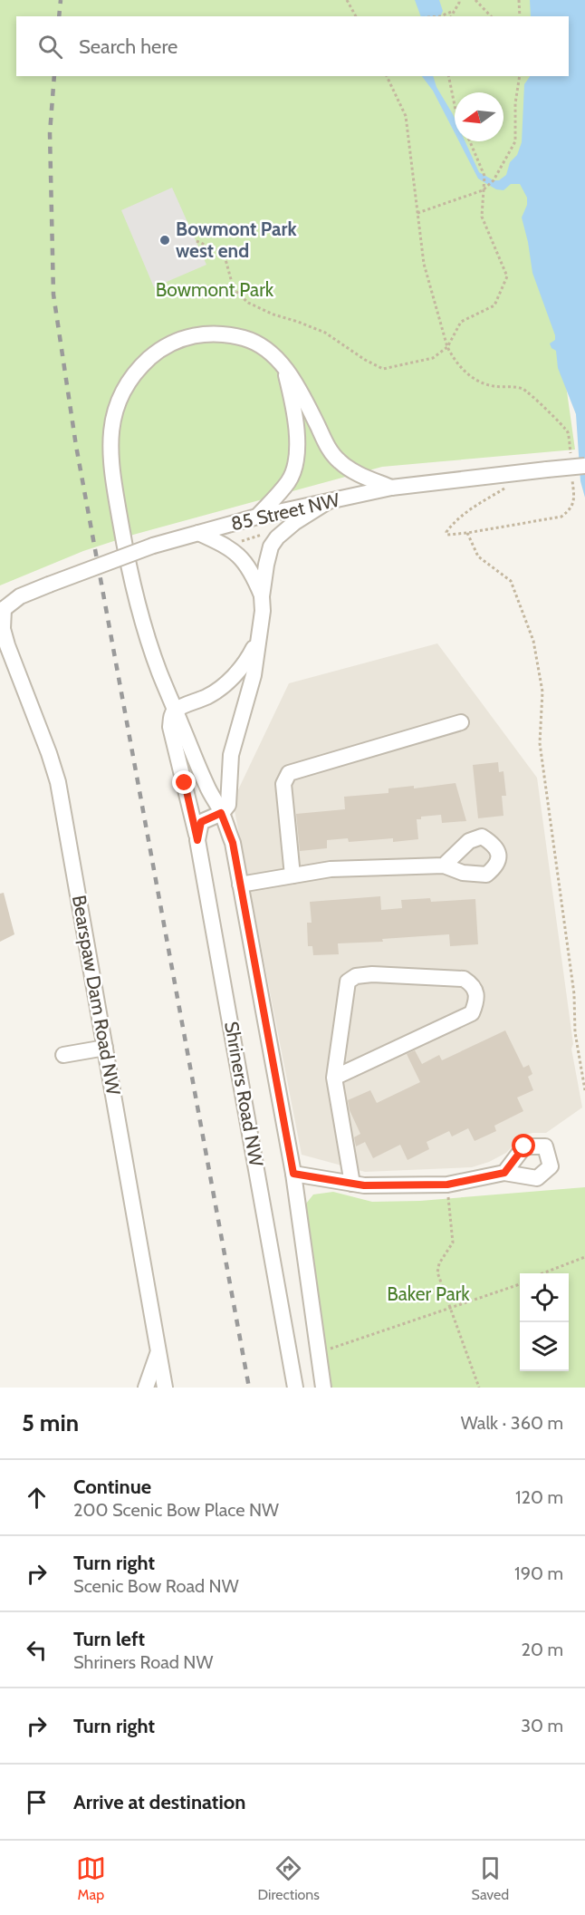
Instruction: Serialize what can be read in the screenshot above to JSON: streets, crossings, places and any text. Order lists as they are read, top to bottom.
{
  "streets": {
    "street": ["85 Street NW", "Bearspaw Dam Road NW", "Shriners Road NW"]
  },
  "crossings": [
    ["85 Street NW", "Bearspaw Dam Road NW"]
  ],
  "parks": ["Bowmont Park", "Baker Park"],
  "places": ["Bowmont Park west end"],
  "north": "left",
  "page": {
    "search": "Search here",
    "heading": ["5 min", "Walk · 360 m"],
    "list": [
      ["Continue", "200 Scenic Bow Place NW", "120 m"],
      ["Turn right", "Scenic Bow Road NW", "190 m"],
      ["Turn left", "Shriners Road NW", "20 m"],
      ["Turn right", "30 m"],
      "Arrive at destination"
    ],
    "nav": ["Map", "Directions", "Saved"]
  }
}
